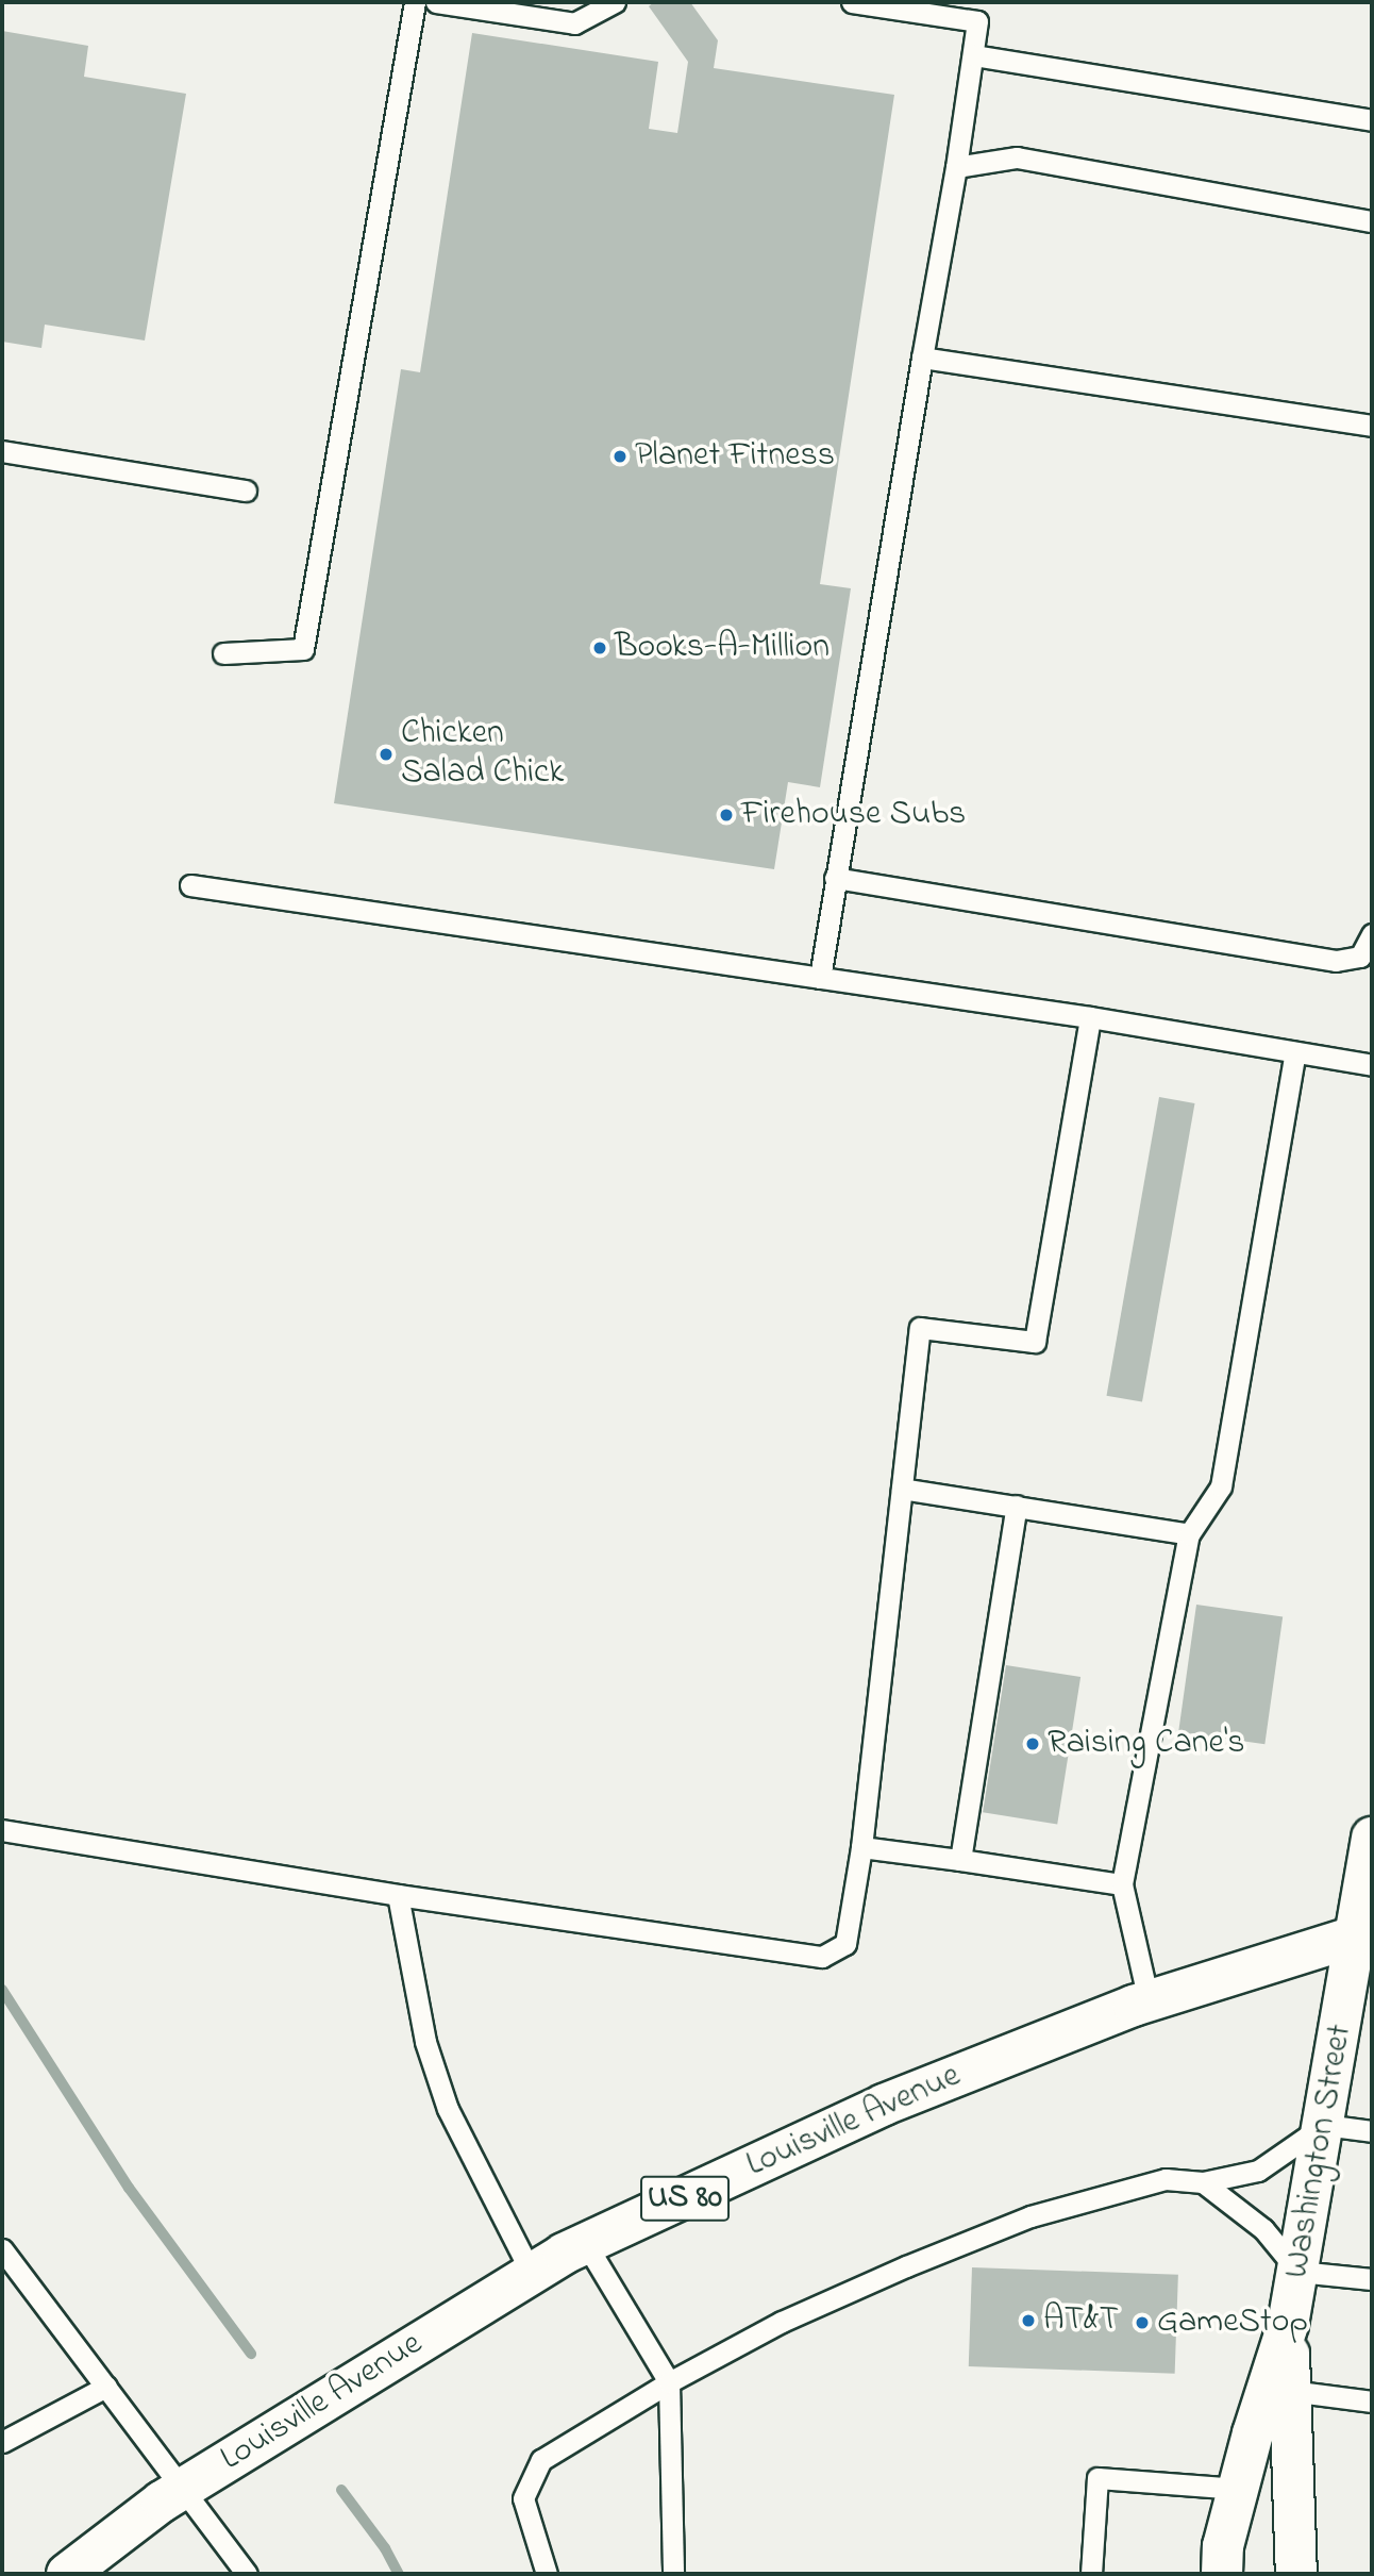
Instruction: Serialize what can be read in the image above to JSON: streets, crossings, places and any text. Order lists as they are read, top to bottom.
{
  "streets": {
    "main road": ["Louisville Avenue", "Washington Street", "US 80"]
  },
  "crossings": [
    ["Louisville Avenue", "Washington Street"]
  ],
  "places": [
    "Planet Fitness",
    "Books-A-Million",
    "Chicken Salad Chick",
    "Firehouse Subs",
    "Raising Cane's",
    "AT&T",
    "GameStop"
  ]
}
